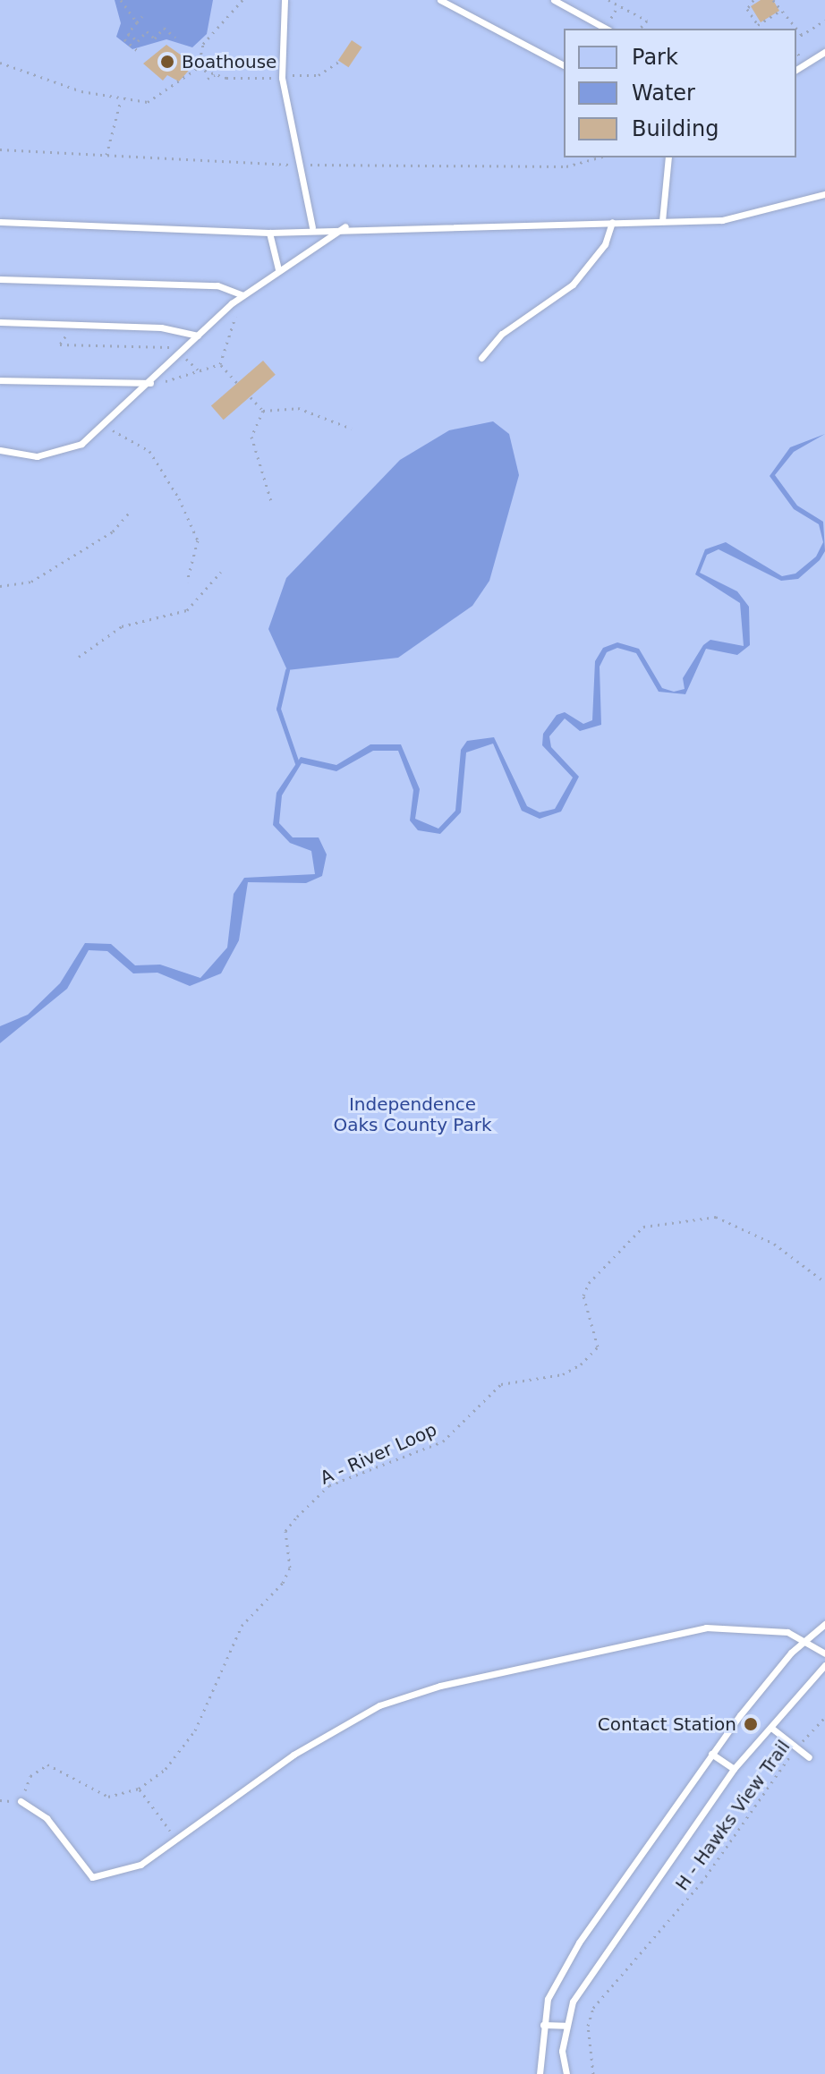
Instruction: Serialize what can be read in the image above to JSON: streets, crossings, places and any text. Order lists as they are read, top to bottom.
{
  "streets": {
    "path": ["A - River Loop", "H - Hawks View Trail"]
  },
  "parks": ["Independence Oaks County Park"],
  "places": ["Boathouse", "Contact Station"],
  "legend": ["Park", "Water", "Building"]
}
